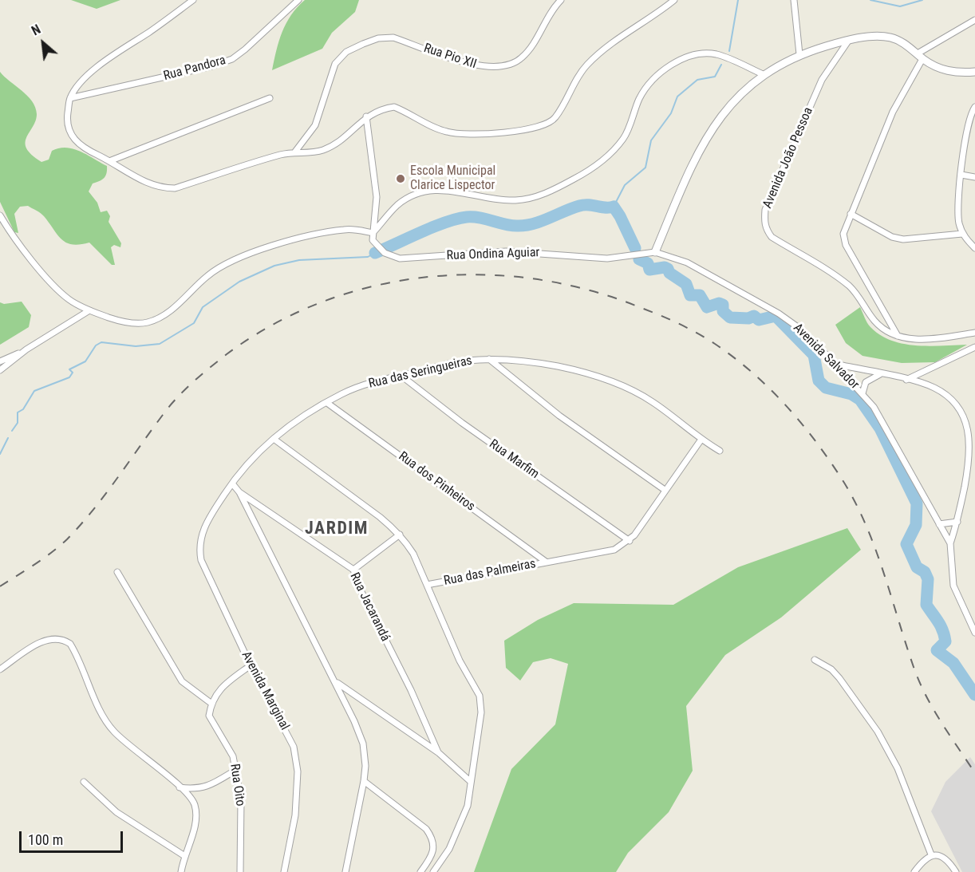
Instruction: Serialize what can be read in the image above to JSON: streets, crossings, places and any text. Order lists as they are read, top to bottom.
{
  "streets": {
    "street": [
      "Rua Pio XII",
      "Rua Pandora",
      "Avenida João Pessoa",
      "Rua Ondina Aguiar",
      "Avenida Salvador",
      "Rua das Seringueiras",
      "Rua Marfim",
      "Rua dos Pinheiros",
      "Rua das Palmeiras",
      "Rua Jacarandá",
      "Avenida Marginal",
      "Rua Oito"
    ]
  },
  "crossings": [
    ["Rua Ondina Aguiar", "Avenida Salvador"],
    ["Rua das Seringueiras", "Rua Marfim"],
    ["Rua das Seringueiras", "Rua dos Pinheiros"],
    ["Rua das Seringueiras", "Rua Jacarandá"],
    ["Rua das Seringueiras", "Avenida Marginal"],
    ["Rua Marfim", "Rua das Palmeiras"],
    ["Rua dos Pinheiros", "Rua das Palmeiras"]
  ],
  "districts": ["JARDIM"],
  "places": ["Escola Municipal Clarice Lispector"],
  "scale_bar": "100 m",
  "north": "top left"
}
